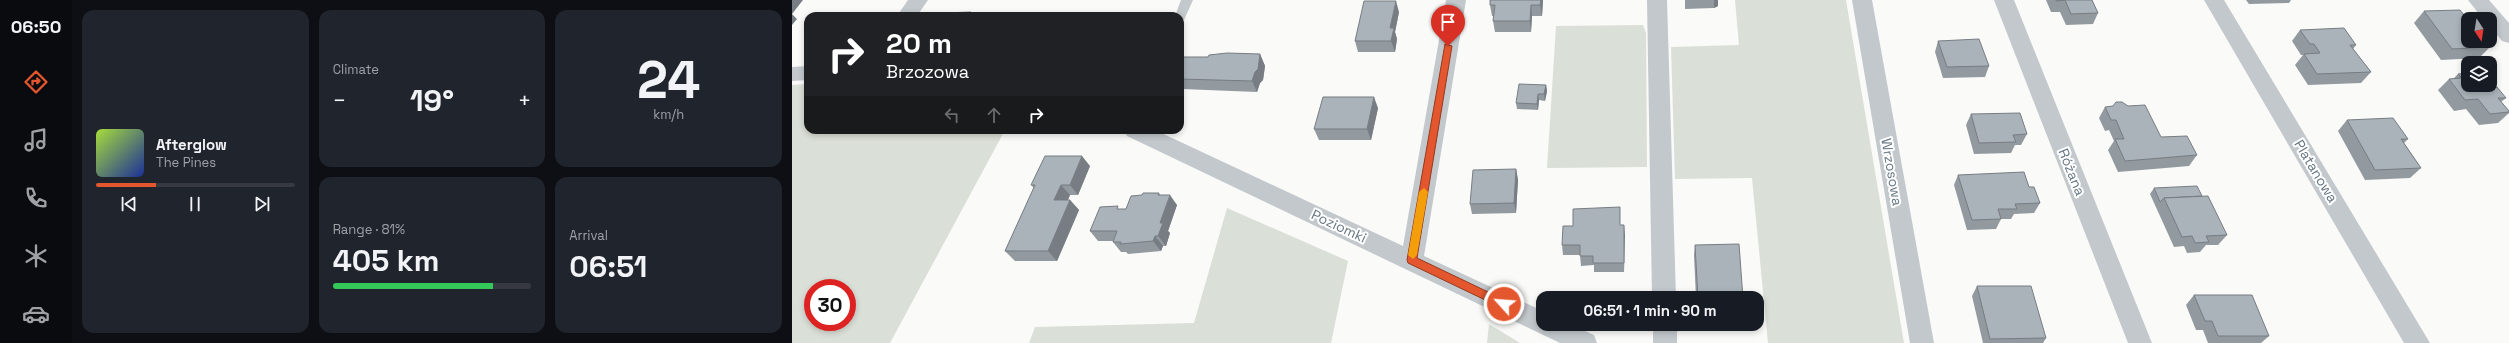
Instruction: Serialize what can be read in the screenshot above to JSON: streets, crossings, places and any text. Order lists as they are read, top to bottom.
{
  "streets": {
    "street": [
      "Platanowa",
      "Wrzosowa",
      "Różana",
      "Poziomki"
    ]
  },
  "north": "bottom",
  "page": {
    "tabs": "06:50",
    "tile": [
      "Climate",
      ["24", "km/h"],
      ["Range · 81%", "405 km"],
      ["Arrival", "06:51"]
    ],
    "turn": ["20 m", "Brzozowa"],
    "heat": ["−", "19°", "+"],
    "song": ["Afterglow", "The Pines"],
    "limit": "30",
    "trip": "06:51 · 1 min · 90 m"
  }
}
